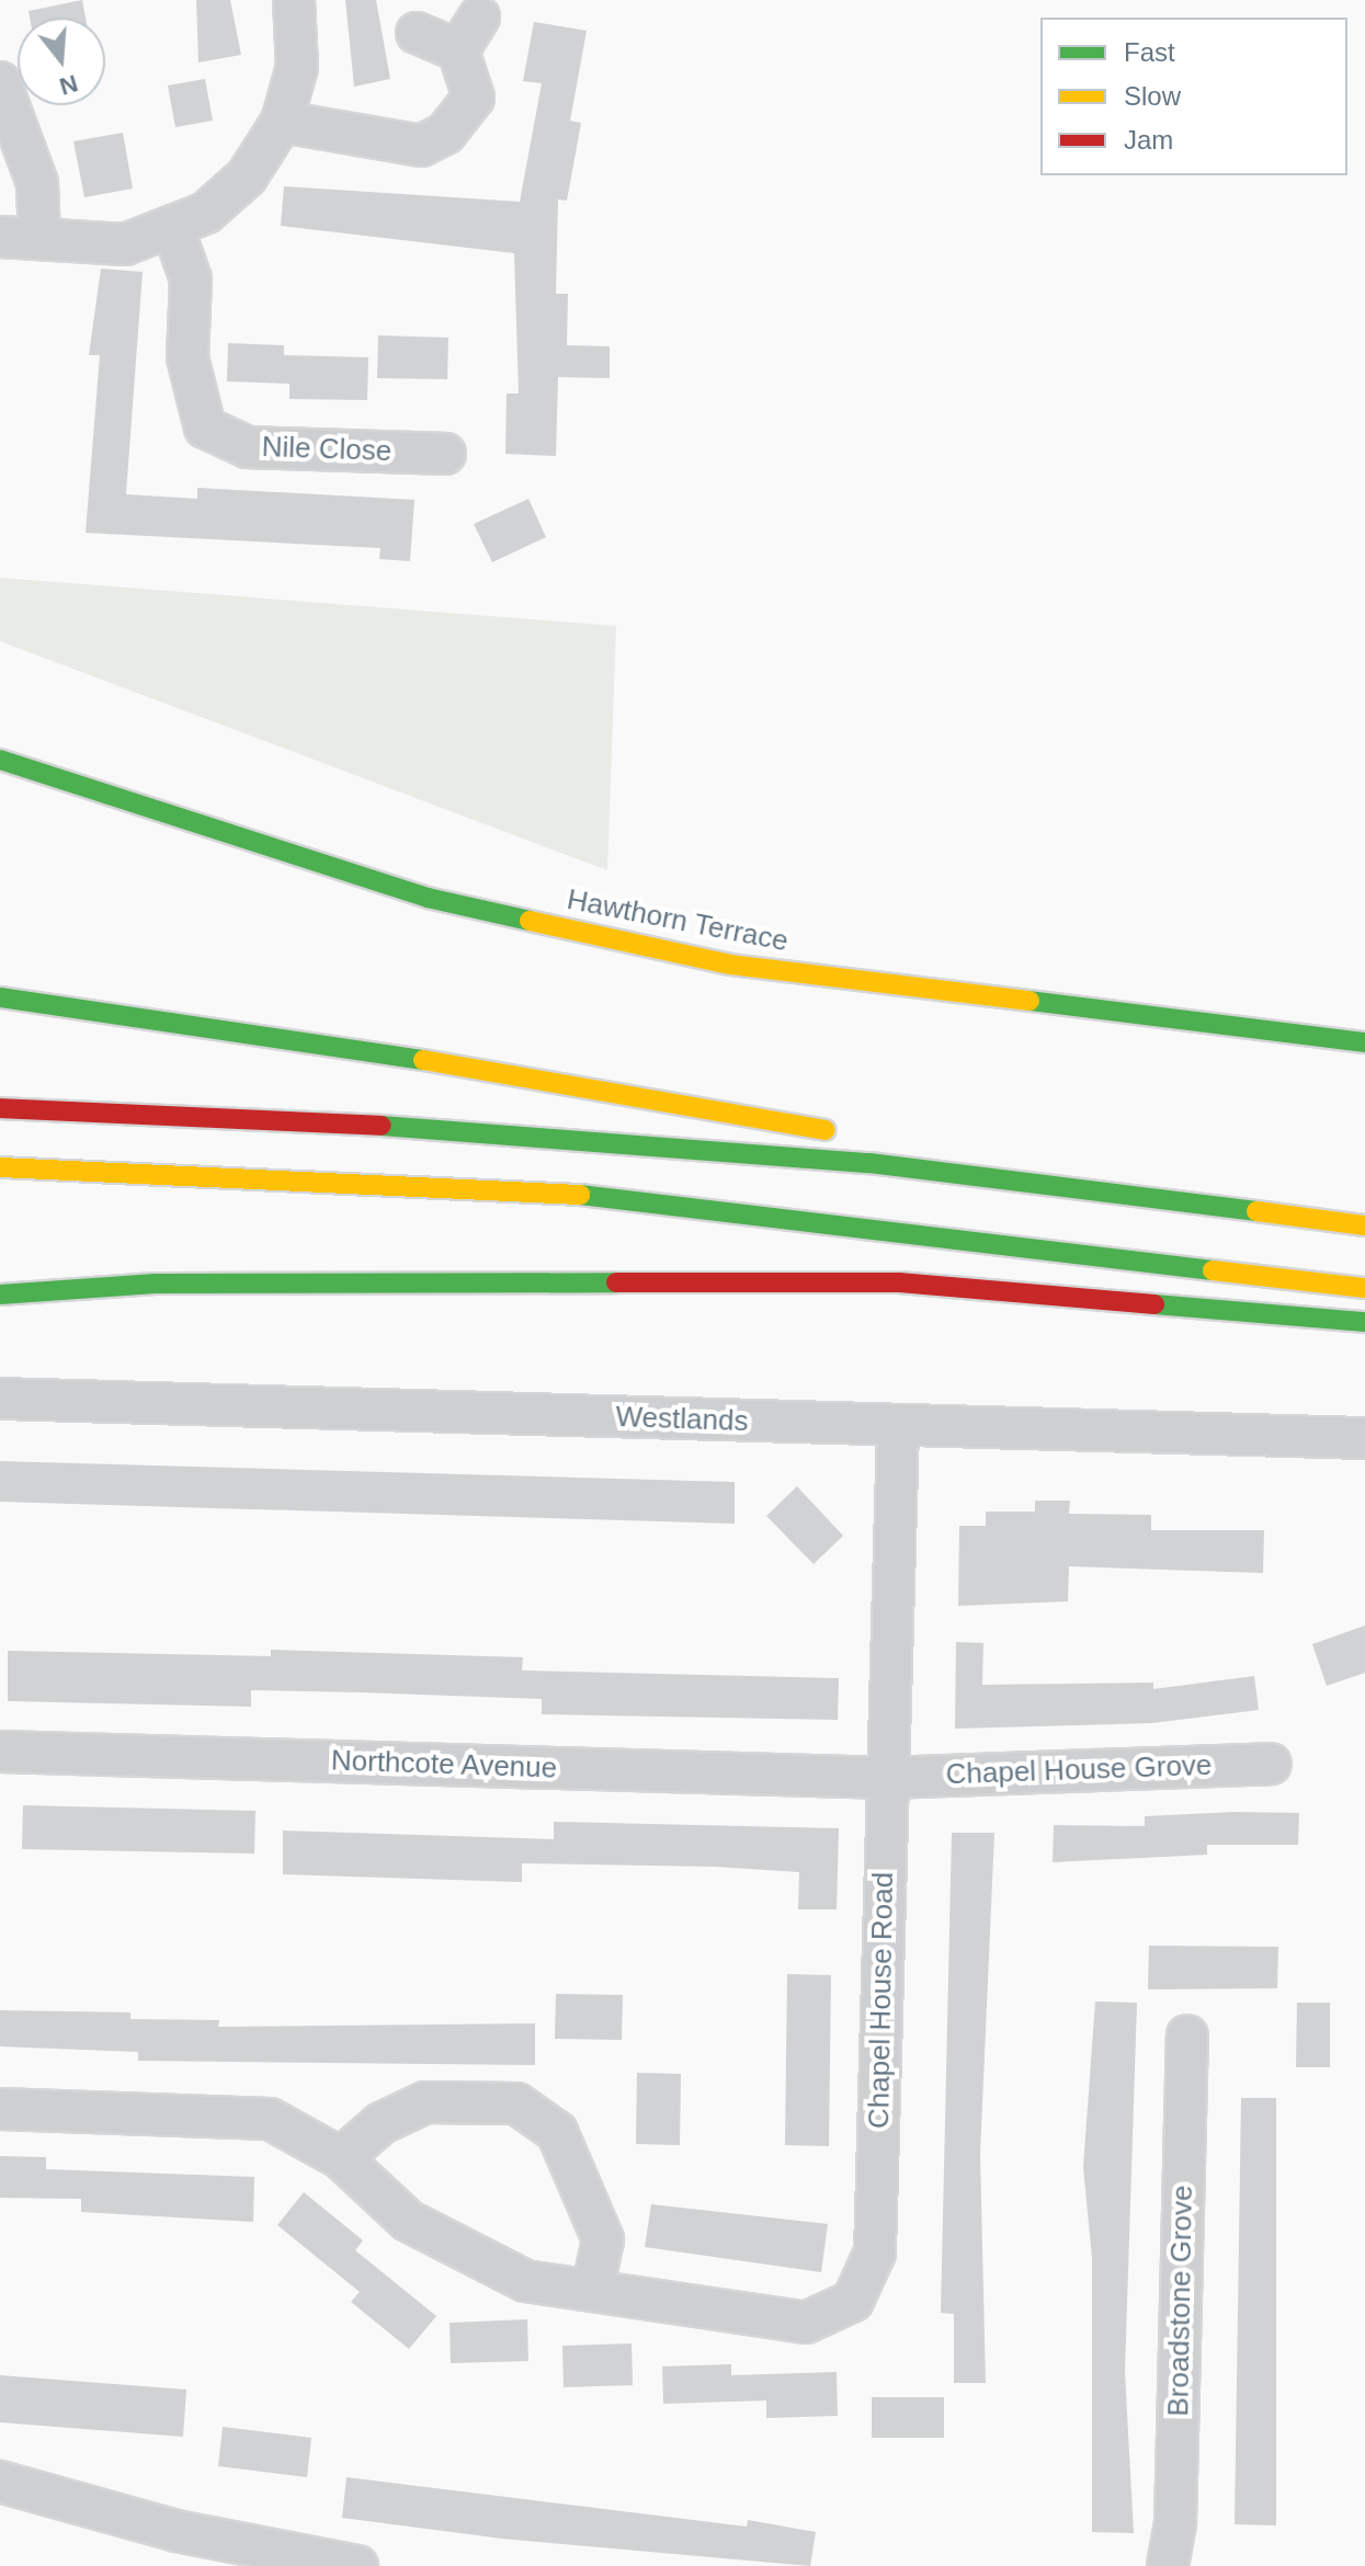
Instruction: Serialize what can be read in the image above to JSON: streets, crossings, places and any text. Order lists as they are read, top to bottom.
{
  "streets": {
    "main road": ["Hawthorn Terrace"],
    "street": [
      "Nile Close",
      "Westlands",
      "Northcote Avenue",
      "Chapel House Grove",
      "Chapel House Road",
      "Broadstone Grove"
    ]
  },
  "crossings": [
    ["Westlands", "Chapel House Road"],
    ["Northcote Avenue", "Chapel House Grove"],
    ["Northcote Avenue", "Chapel House Road"],
    ["Chapel House Grove", "Chapel House Road"]
  ],
  "legend": ["Fast", "Slow", "Jam"],
  "north": "bottom"
}
